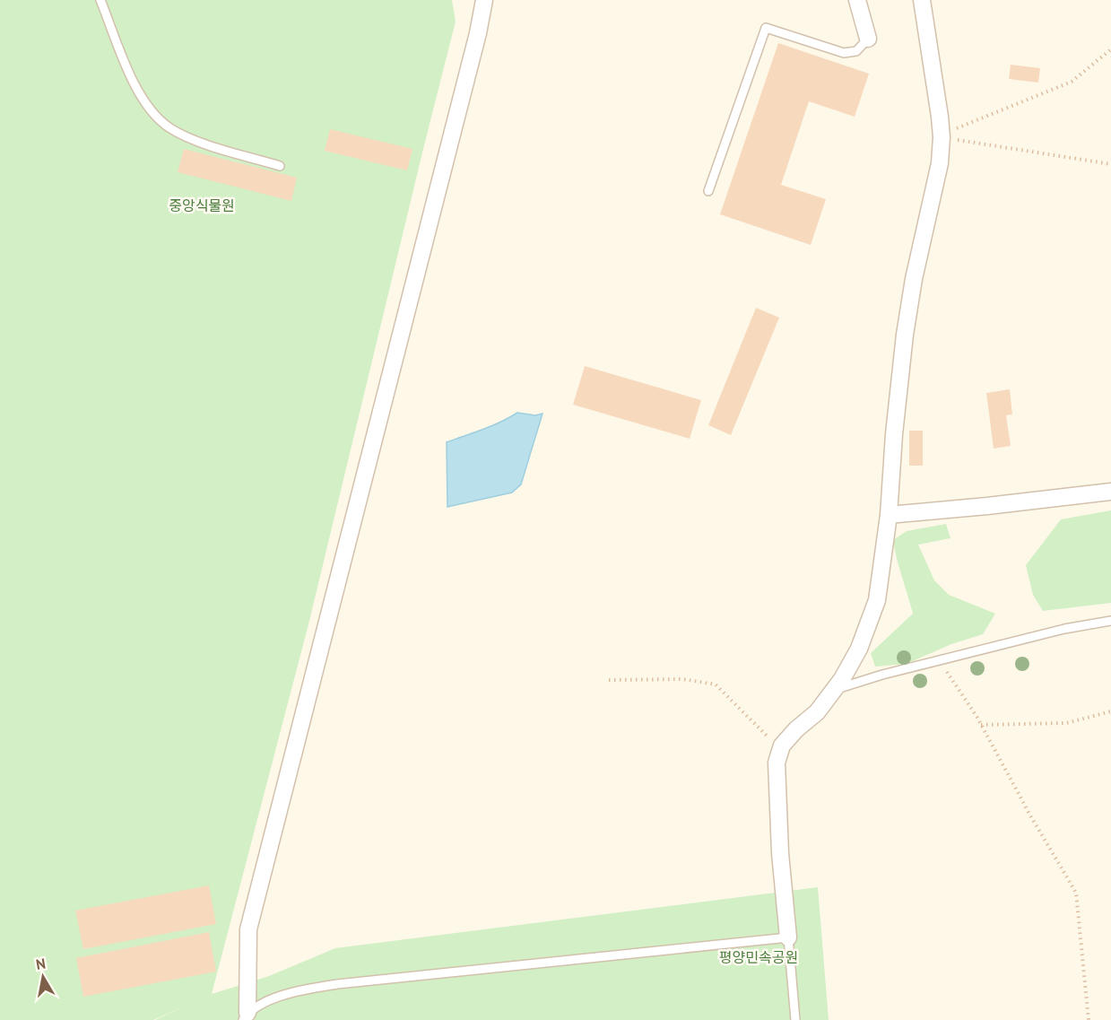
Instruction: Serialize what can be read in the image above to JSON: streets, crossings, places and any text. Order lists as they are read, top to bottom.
{
  "parks": ["중앙식물원", "평양민속공원"],
  "north": "top"
}
